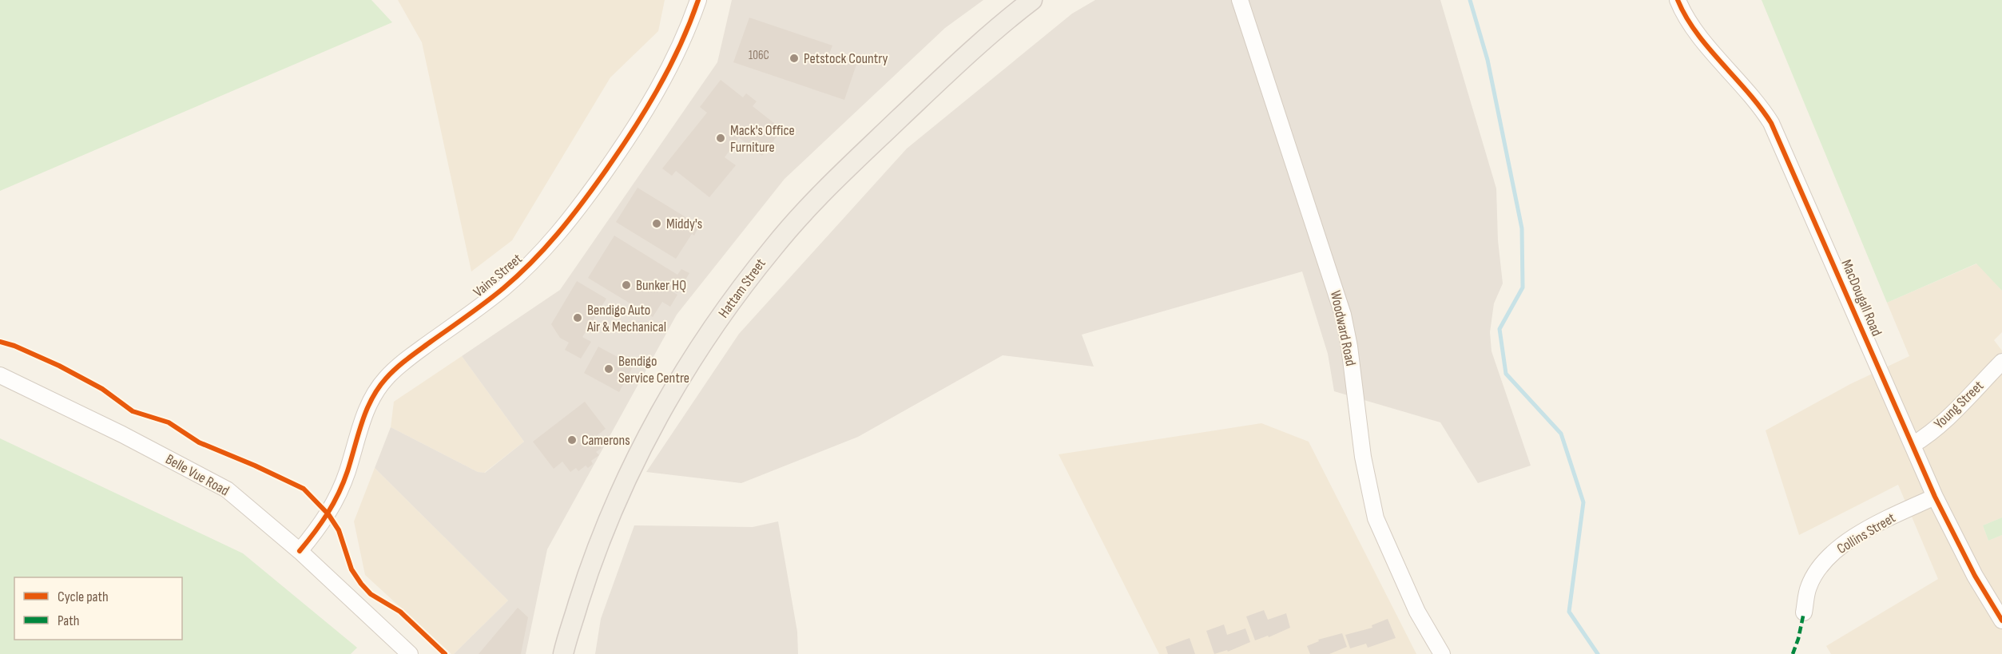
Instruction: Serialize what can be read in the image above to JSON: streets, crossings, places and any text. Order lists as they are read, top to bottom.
{
  "streets": {
    "main road": ["Hattam Street"],
    "street": [
      "Vains Street",
      "MacDougall Road",
      "Woodward Road",
      "Young Street",
      "Belle Vue Road",
      "Collins Street"
    ]
  },
  "crossings": [
    ["Vains Street", "Belle Vue Road"],
    ["MacDougall Road", "Young Street"],
    ["MacDougall Road", "Collins Street"]
  ],
  "places": [
    "Petstock Country",
    "Mack's Office Furniture",
    "Middy's",
    "Bunker HQ",
    "Bendigo Auto Air & Mechanical",
    "Bendigo Service Centre",
    "Camerons"
  ],
  "house_numbers": ["106C"],
  "legend": ["Cycle path", "Path"]
}
